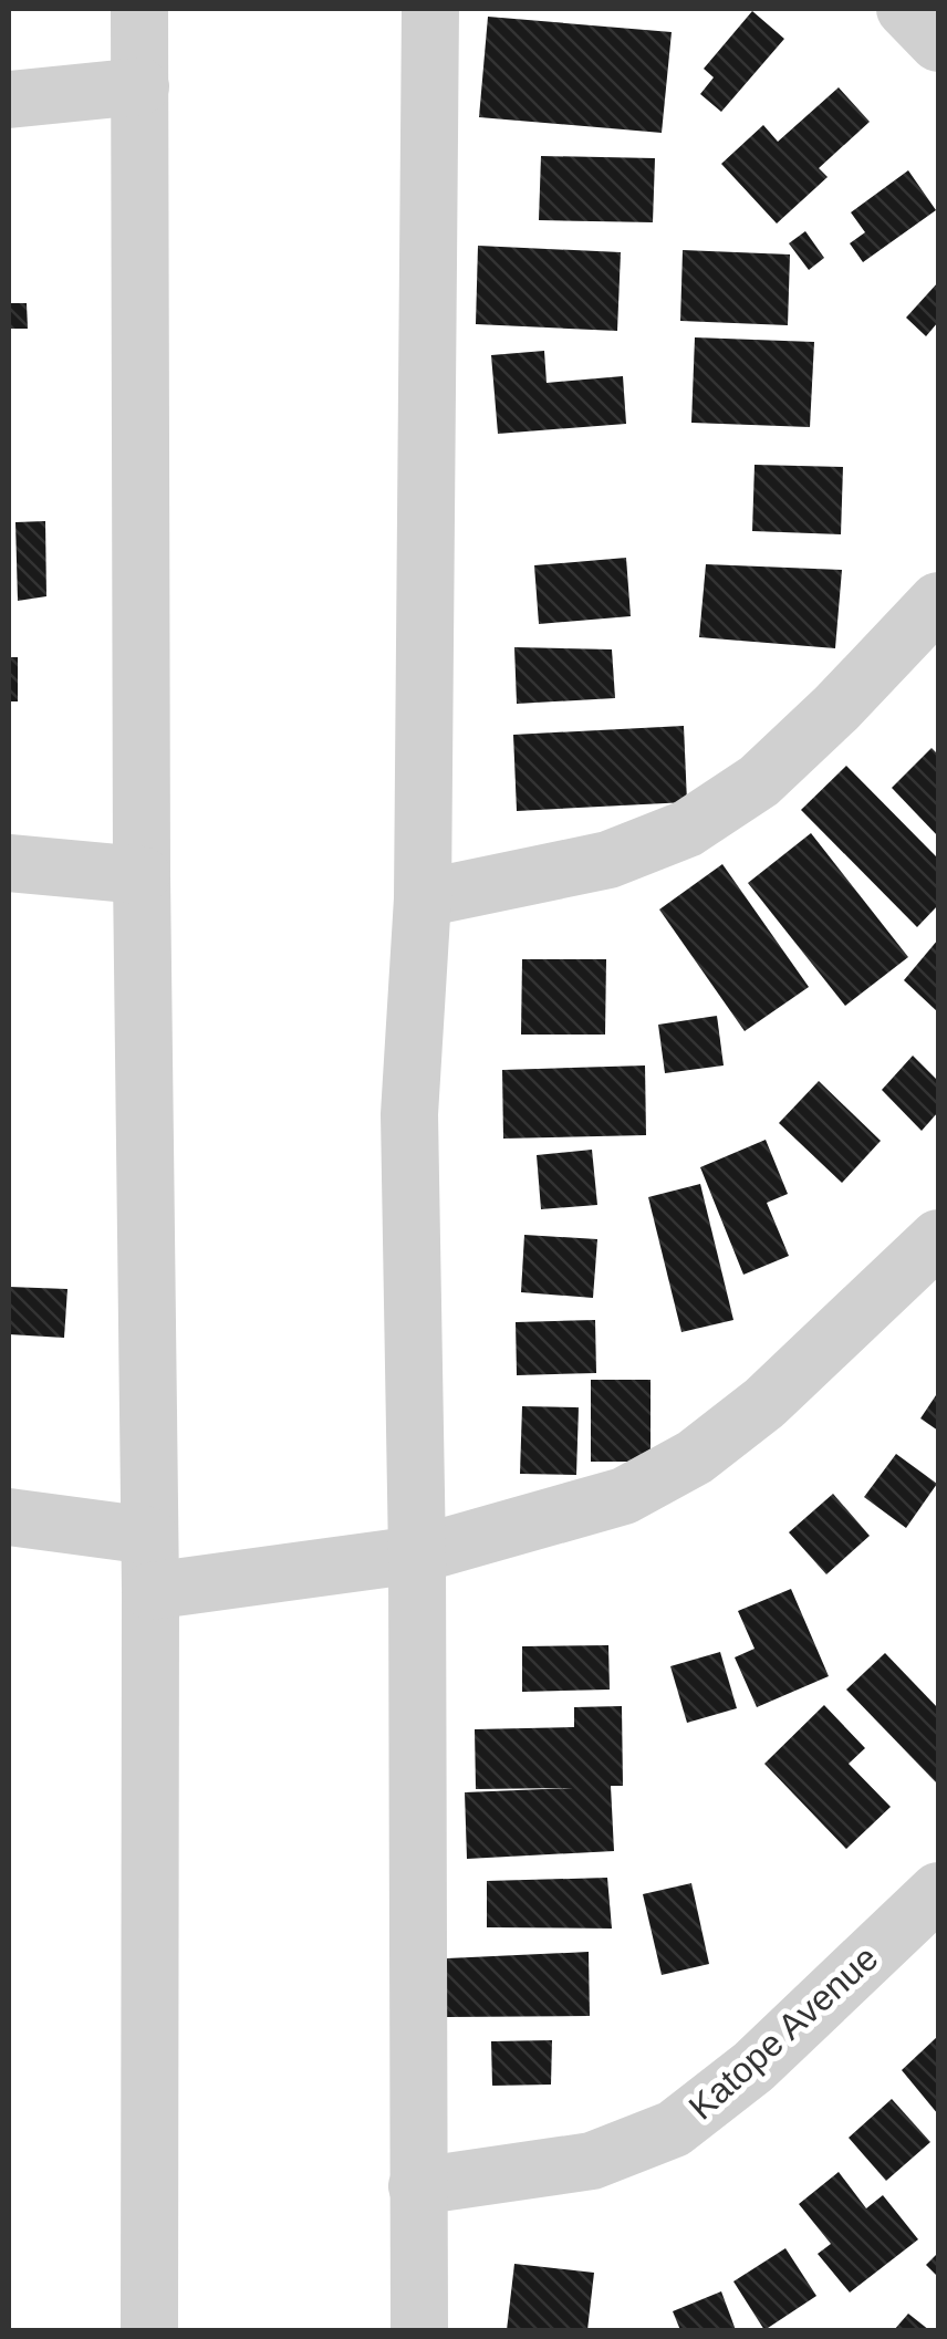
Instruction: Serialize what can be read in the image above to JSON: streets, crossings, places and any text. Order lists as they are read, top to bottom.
{
  "streets": {
    "street": ["Katope Avenue"]
  }
}
